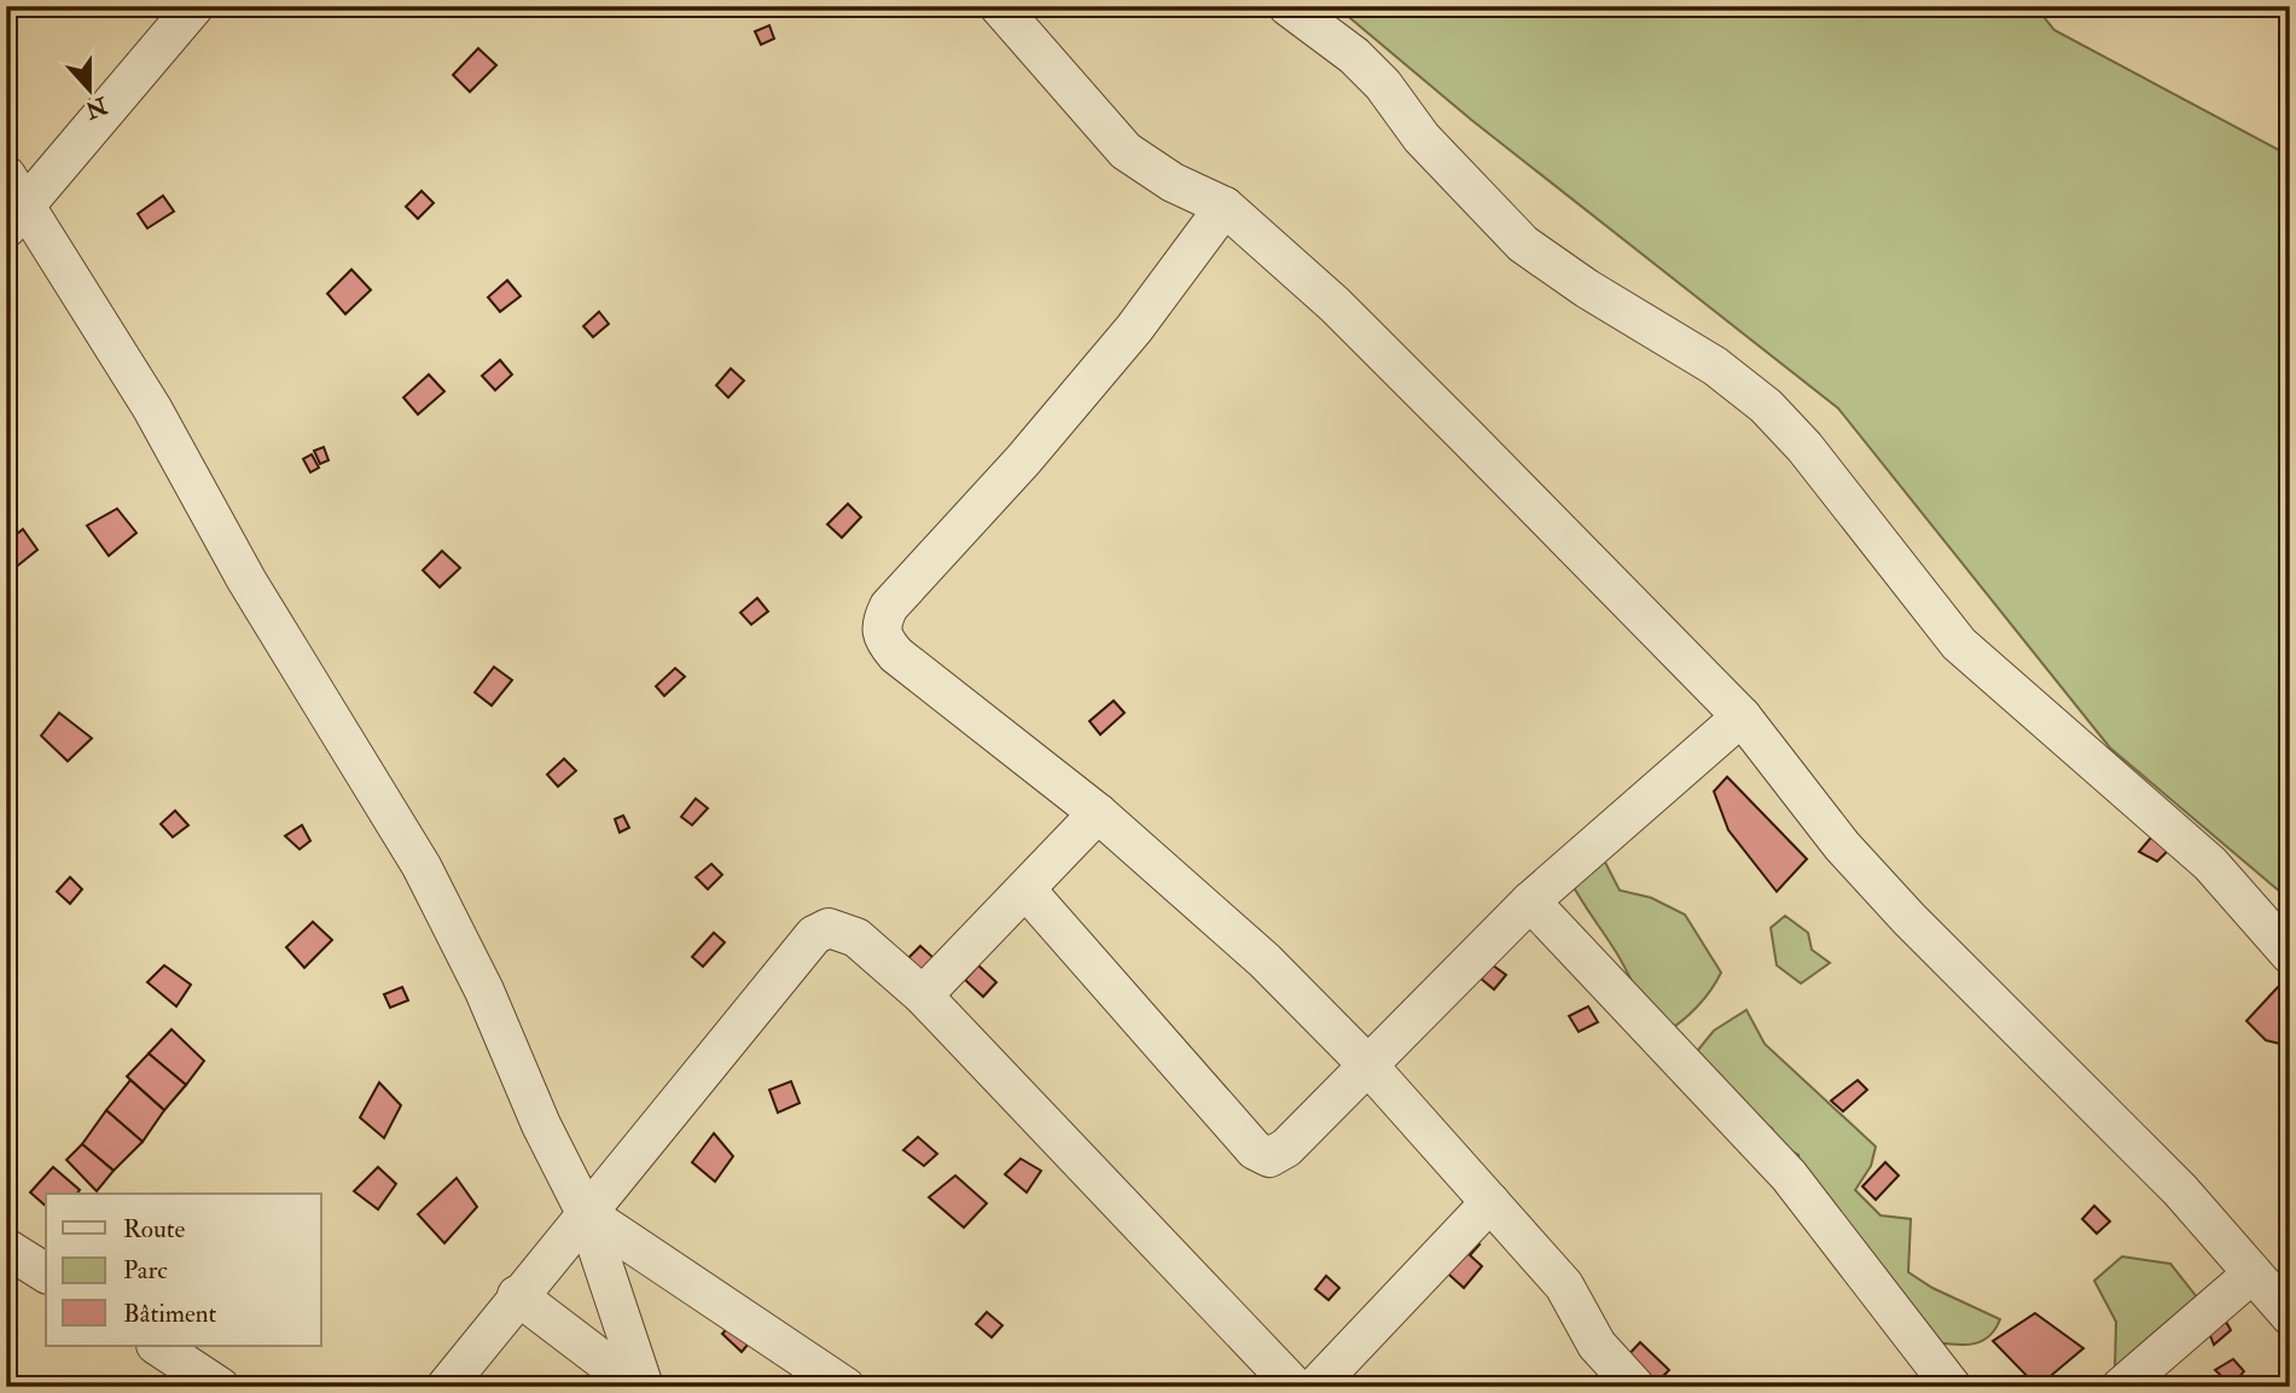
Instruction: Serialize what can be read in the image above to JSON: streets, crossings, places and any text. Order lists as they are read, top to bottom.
{
  "legend": ["Route", "Parc", "Bâtiment"],
  "north": "bottom"
}
